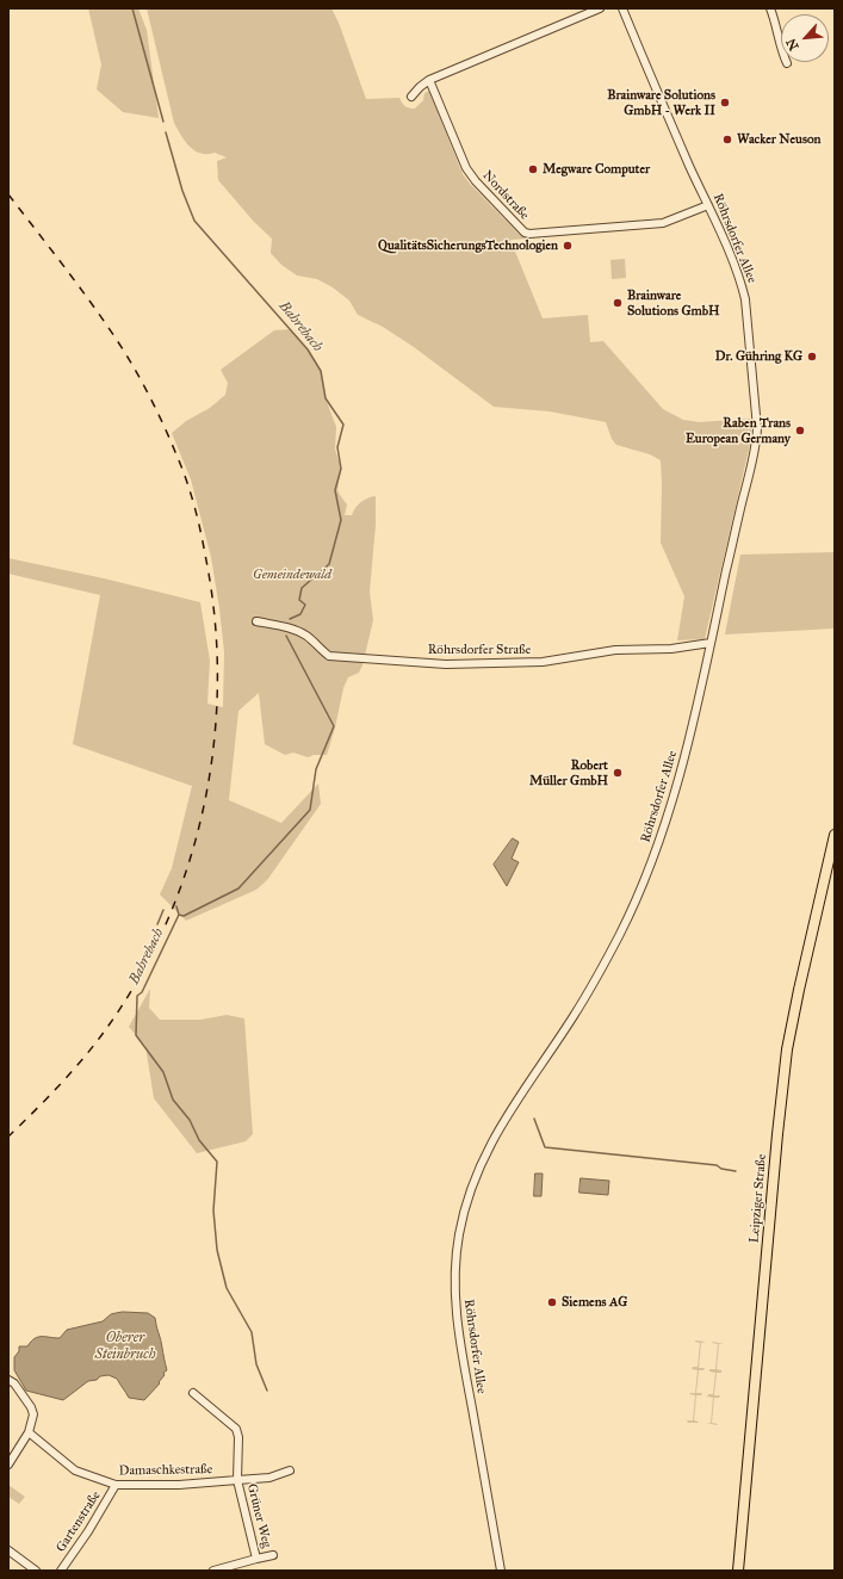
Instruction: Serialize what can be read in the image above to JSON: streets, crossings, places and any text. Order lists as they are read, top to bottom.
{
  "streets": {
    "main road": ["Leipziger Straße"],
    "street": [
      "Nordstraße",
      "Röhrsdorfer Allee",
      "Röhrsdorfer Straße",
      "Damaschkestraße",
      "Grüner Weg",
      "Gartenstraße"
    ]
  },
  "crossings": [
    ["Nordstraße", "Röhrsdorfer Allee"],
    ["Röhrsdorfer Allee", "Röhrsdorfer Straße"],
    ["Damaschkestraße", "Grüner Weg"],
    ["Damaschkestraße", "Gartenstraße"]
  ],
  "water": ["Bahrebach", "Oberer Steinbruch"],
  "parks": ["Gemeindewald"],
  "places": [
    "Brainware Solutions GmbH - Werk II",
    "Wacker Neuson",
    "Megware Computer",
    "QualitätsSicherungsTechnologien",
    "Brainware Solutions GmbH",
    "Dr. Gühring KG",
    "Raben Trans European Germany",
    "Robert Müller GmbH",
    "Siemens AG"
  ],
  "north": "bottom left"
}
